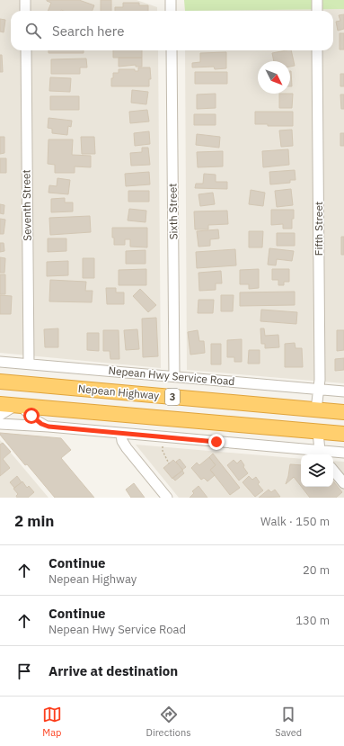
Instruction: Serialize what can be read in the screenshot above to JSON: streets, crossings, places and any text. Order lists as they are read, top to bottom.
{
  "streets": {
    "highway": ["Nepean Highway", "3"],
    "street": [
      "Seventh Street",
      "Sixth Street",
      "Fifth Street",
      "Nepean Hwy Service Road"
    ]
  },
  "crossings": [
    ["Seventh Street", "Nepean Hwy Service Road"],
    ["Sixth Street", "Nepean Hwy Service Road"],
    ["Fifth Street", "Nepean Hwy Service Road"],
    ["Fifth Street", "Nepean Highway"]
  ],
  "north": "bottom right",
  "page": {
    "search": "Search here",
    "heading": ["2 min", "Walk · 150 m"],
    "list": [
      ["Continue", "Nepean Highway", "20 m"],
      ["Continue", "Nepean Hwy Service Road", "130 m"],
      "Arrive at destination"
    ],
    "nav": ["Map", "Directions", "Saved"]
  }
}
